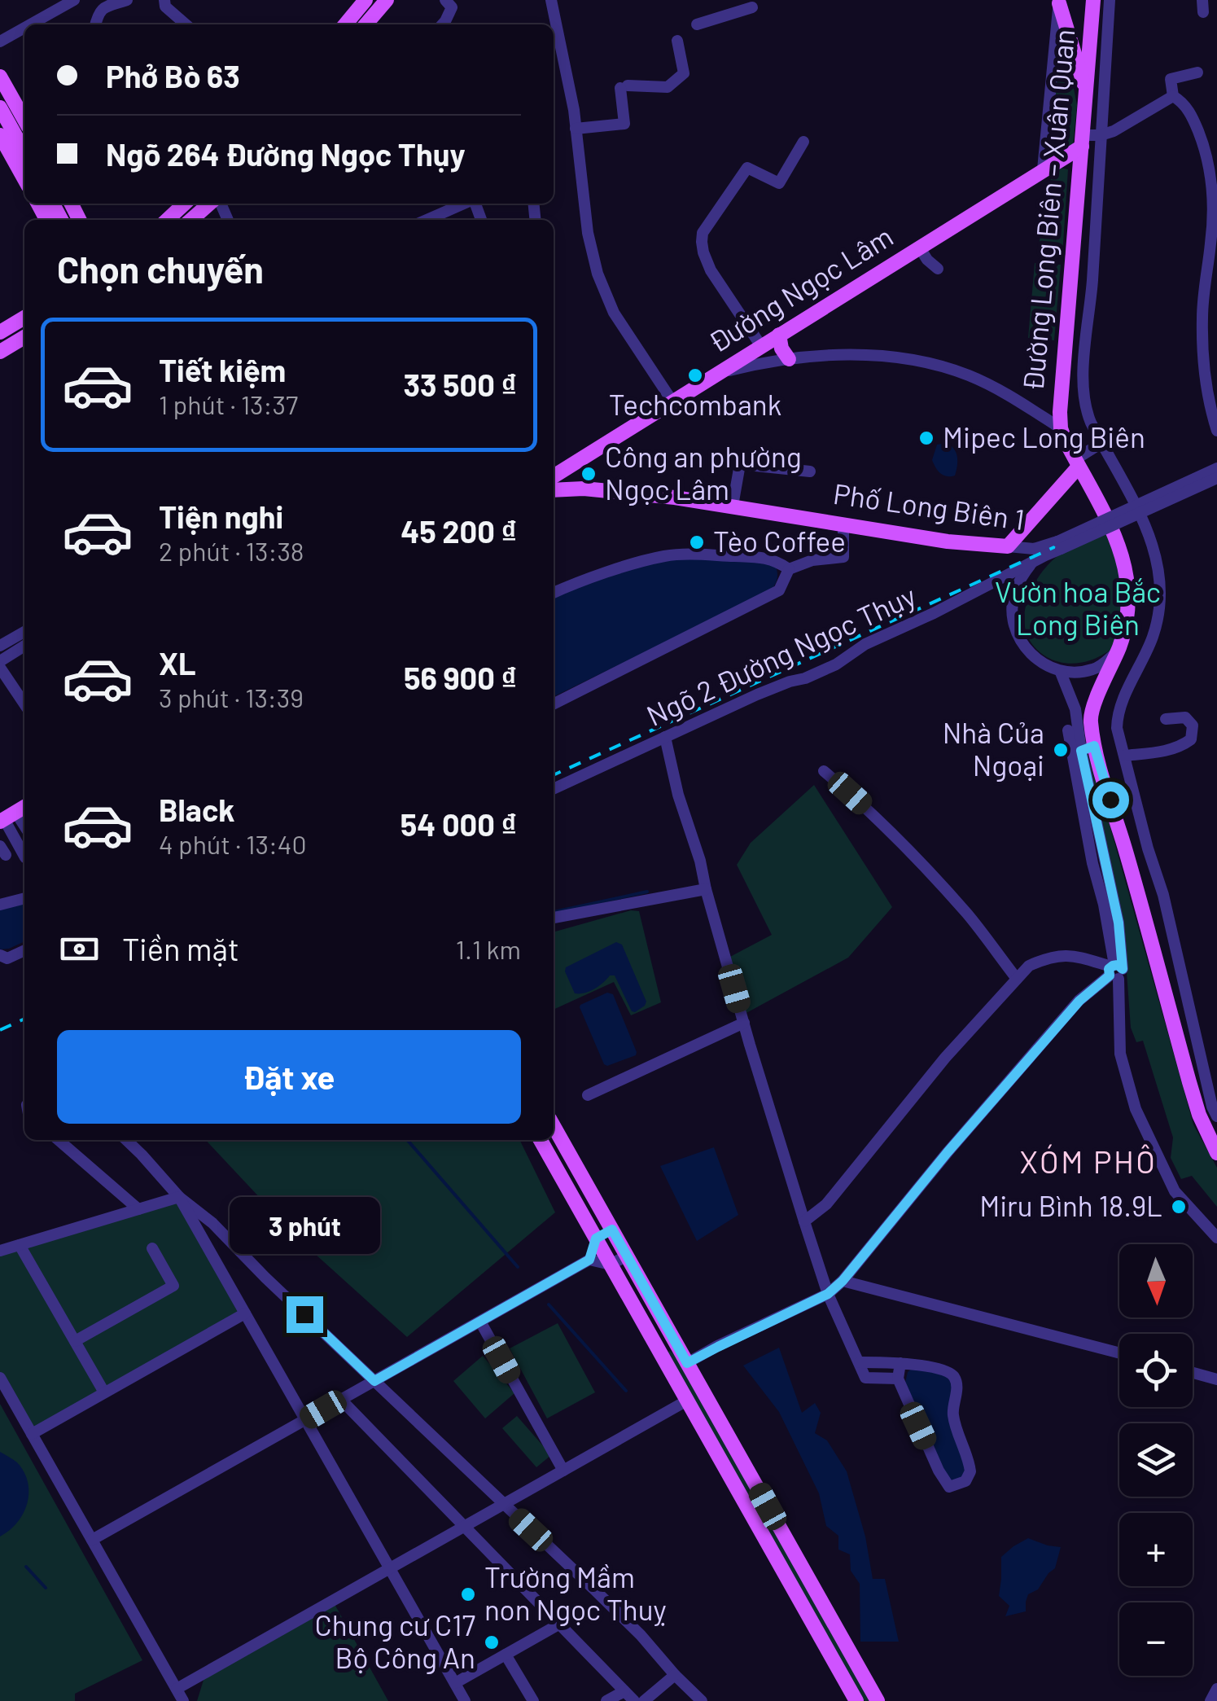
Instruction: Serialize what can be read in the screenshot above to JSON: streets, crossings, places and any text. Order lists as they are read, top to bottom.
{
  "streets": {
    "main road": ["Đường Long Biên – Xuân Quan", "Đường Ngọc Lâm", "Phố Long Biên 1"],
    "street": ["Ngõ 2 Đường Ngọc Thụy"]
  },
  "crossings": [
    ["Đường Long Biên – Xuân Quan", "Đường Ngọc Lâm"],
    ["Phố Long Biên 1", "Ngõ 2 Đường Ngọc Thụy"]
  ],
  "districts": ["XÓM PHÔ"],
  "parks": ["Vườn hoa Bắc Long Biên"],
  "places": [
    "Techcombank",
    "Mipec Long Biên",
    "Công an phường Ngọc Lâm",
    "Tèo Coffee",
    "Nhà Của Ngoại",
    "Miru Bình 18.9L",
    "Trường Mầm non Ngọc Thuỵ",
    "Chung cư C17 Bộ Công An"
  ],
  "north": "bottom",
  "page": {
    "banner": ["Phở Bò 63", "Ngõ 264 Đường Ngọc Thụy"],
    "heading": "Chọn chuyến",
    "list": [
      {
        "name": "Tiết kiệm",
        "note": "1 phút · 13:37",
        "value": "33 500 ₫"
      },
      {
        "name": "Tiện nghi",
        "note": "2 phút · 13:38",
        "value": "45 200 ₫"
      },
      {
        "name": "XL",
        "note": "3 phút · 13:39",
        "value": "56 900 ₫"
      },
      {
        "name": "Black",
        "note": "4 phút · 13:40",
        "value": "54 000 ₫"
      }
    ],
    "pay": ["Tiền mặt", "1.1 km"],
    "buttons": "Đặt xe",
    "bubble": "3 phút",
    "map_buttons": ["+", "−"]
  }
}
